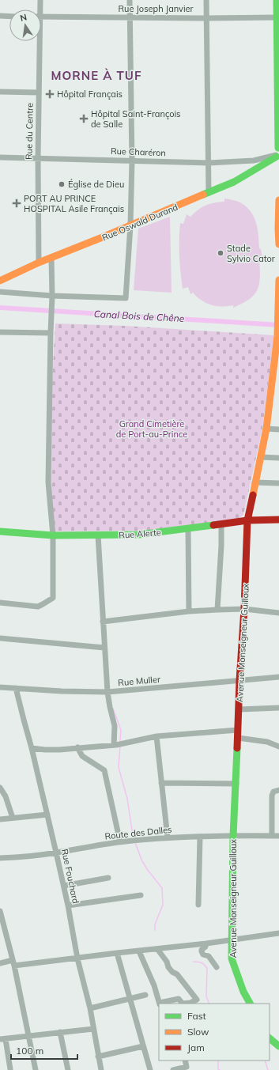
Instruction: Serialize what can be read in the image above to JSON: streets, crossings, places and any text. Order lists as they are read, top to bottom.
{
  "streets": {
    "street": [
      "Rue Joseph Janvier",
      "Rue du Centre",
      "Rue Charéron",
      "Rue Oswald Durand",
      "Rue Alerte",
      "Avenue Monseigneur Guilloux",
      "Rue Muller",
      "Route des Dalles",
      "Rue Fouchard"
    ]
  },
  "crossings": [
    ["Rue du Centre", "Rue Charéron"],
    ["Rue du Centre", "Rue Oswald Durand"],
    ["Rue Charéron", "Rue Oswald Durand"],
    ["Rue Alerte", "Avenue Monseigneur Guilloux"],
    ["Avenue Monseigneur Guilloux", "Rue Muller"],
    ["Avenue Monseigneur Guilloux", "Route des Dalles"],
    ["Rue Muller", "Rue Fouchard"],
    ["Route des Dalles", "Rue Fouchard"]
  ],
  "districts": ["MORNE À TUF"],
  "water": ["Canal Bois de Chêne"],
  "parks": ["Grand Cimetière de Port-au-Prince"],
  "places": {
    "health": ["Hôpital Français", "Hôpital Saint-François de Salle", "PORT AU PRINCE HOSPITAL Asile Français"],
    "other": ["Église de Dieu", "Stade Sylvio Cator"]
  },
  "legend": ["Fast", "Slow", "Jam"],
  "scale_bar": "100 m",
  "north": "top"
}
